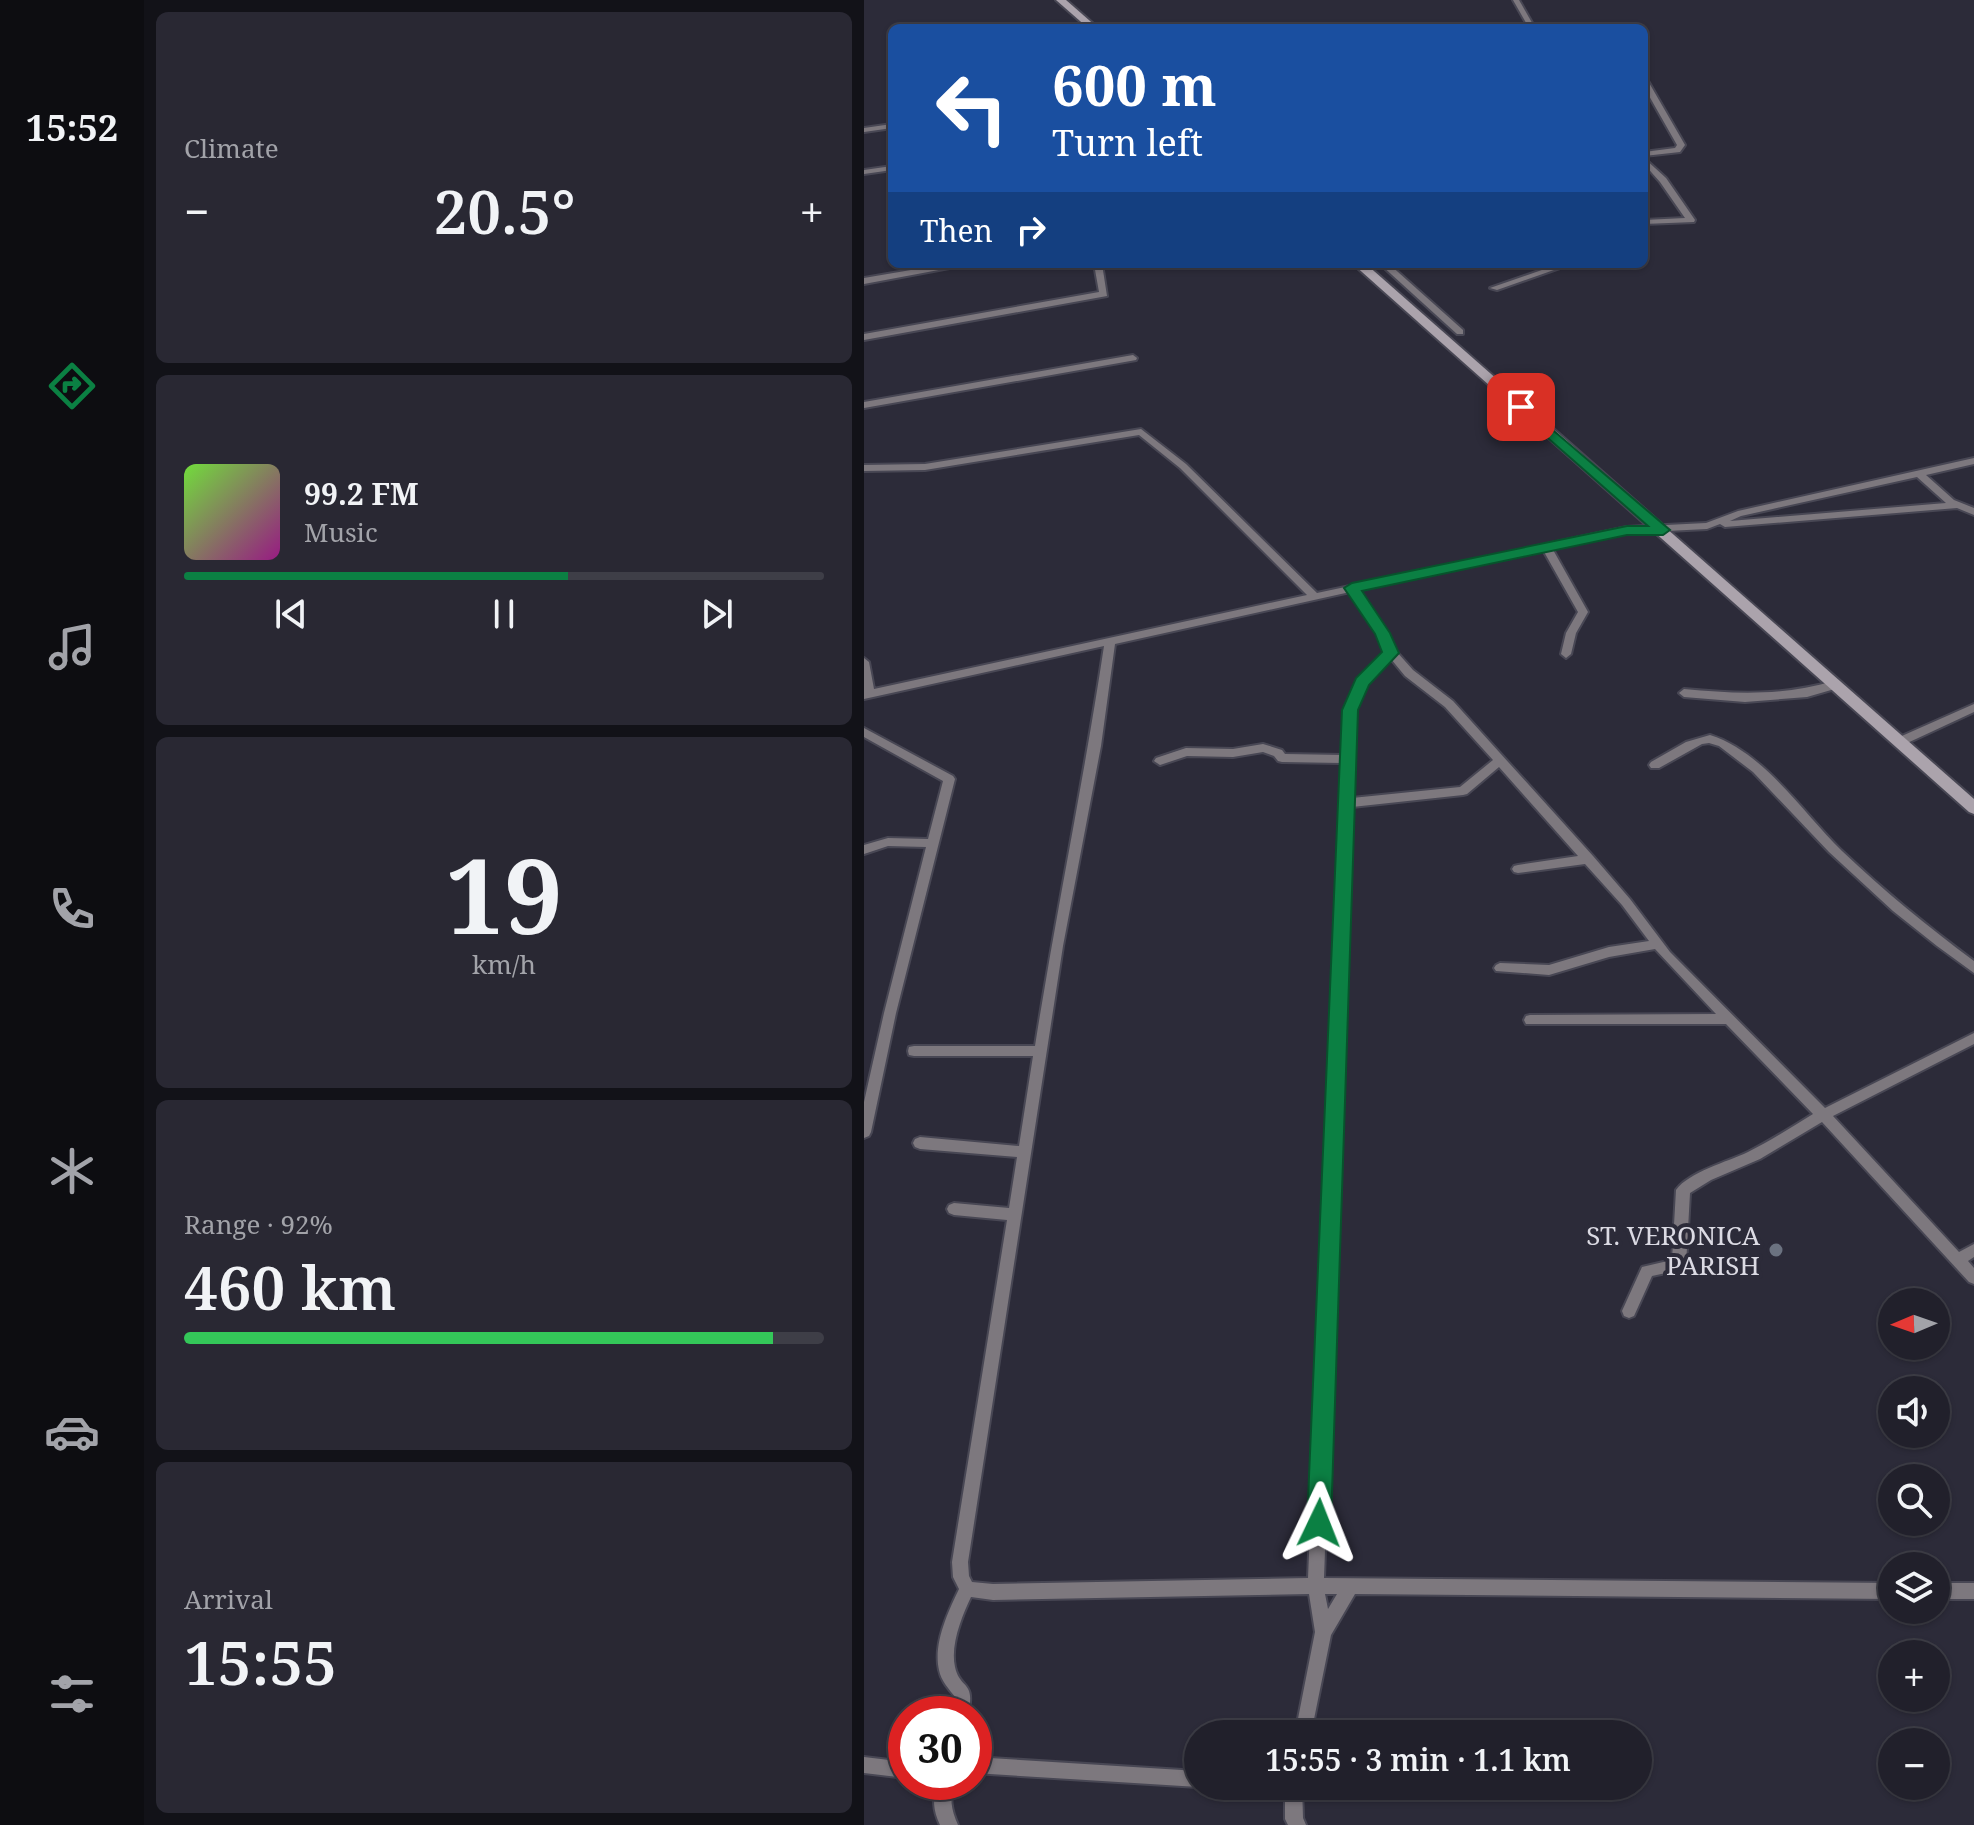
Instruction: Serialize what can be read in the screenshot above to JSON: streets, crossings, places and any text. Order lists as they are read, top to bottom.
{
  "places": ["ST. VERONICA PARISH"],
  "north": "left",
  "page": {
    "tabs": "15:52",
    "tile": [
      "Climate",
      ["19", "km/h"],
      ["Range · 92%", "460 km"],
      ["Arrival", "15:55"]
    ],
    "turn": ["600 m", "Turn left"],
    "heat": ["−", "20.5°", "+"],
    "then": "Then",
    "song": ["99.2 FM", "Music"],
    "map_buttons": ["+", "−"],
    "limit": "30",
    "trip": "15:55 · 3 min · 1.1 km"
  }
}
